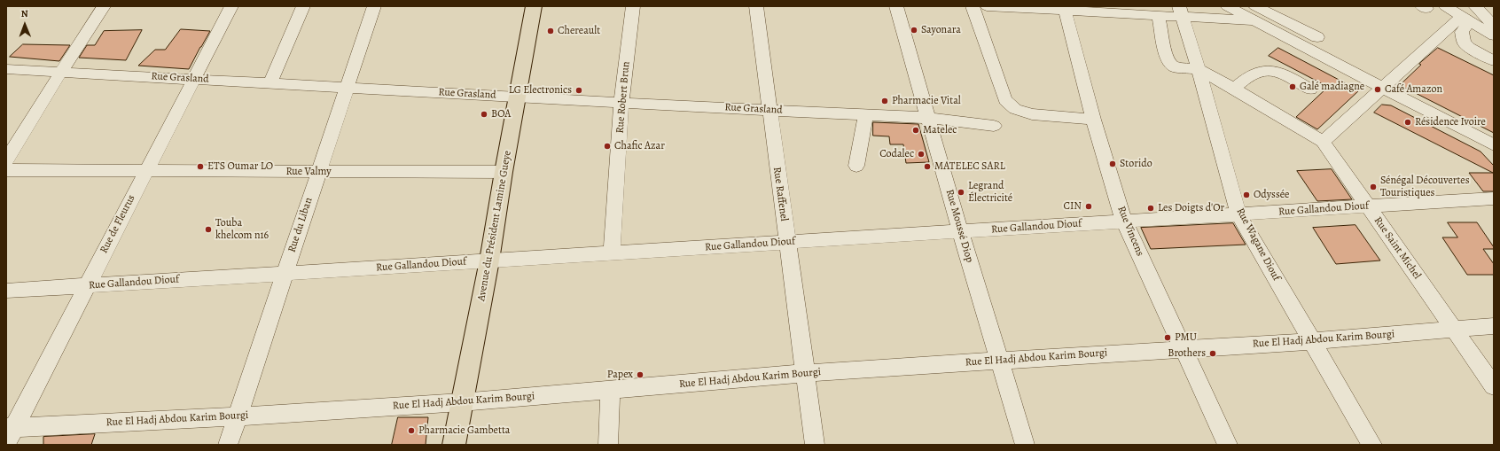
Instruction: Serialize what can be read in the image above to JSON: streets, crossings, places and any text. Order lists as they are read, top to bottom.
{
  "streets": {
    "main road": ["Avenue du Président Lamine Gueye"],
    "street": [
      "Rue Grasland",
      "Rue Robert Brun",
      "Rue Valmy",
      "Rue Raffenel",
      "Rue Gallandou Diouf",
      "Rue de Fleurus",
      "Rue du Liban",
      "Rue Moussé Diop",
      "Rue Vincens",
      "Rue Wagane Diouf",
      "Rue Saint Michel",
      "Rue El Hadj Abdou Karim Bourgi"
    ]
  },
  "crossings": [
    ["Rue Grasland", "Rue Robert Brun"],
    ["Rue Grasland", "Rue Raffenel"],
    ["Rue Grasland", "Rue de Fleurus"],
    ["Rue Grasland", "Rue du Liban"],
    ["Rue Grasland", "Avenue du Président Lamine Gueye"],
    ["Rue Grasland", "Rue Moussé Diop"],
    ["Rue Robert Brun", "Rue Gallandou Diouf"],
    ["Rue Valmy", "Rue de Fleurus"],
    ["Rue Valmy", "Rue du Liban"],
    ["Rue Valmy", "Avenue du Président Lamine Gueye"],
    ["Rue Raffenel", "Rue Gallandou Diouf"],
    ["Rue Raffenel", "Rue El Hadj Abdou Karim Bourgi"],
    ["Rue Gallandou Diouf", "Rue de Fleurus"],
    ["Rue Gallandou Diouf", "Rue du Liban"],
    ["Rue Gallandou Diouf", "Avenue du Président Lamine Gueye"],
    ["Rue Gallandou Diouf", "Rue Moussé Diop"],
    ["Rue Gallandou Diouf", "Rue Vincens"],
    ["Rue Gallandou Diouf", "Rue Wagane Diouf"],
    ["Rue Gallandou Diouf", "Rue Saint Michel"],
    ["Rue de Fleurus", "Rue El Hadj Abdou Karim Bourgi"],
    ["Rue du Liban", "Rue El Hadj Abdou Karim Bourgi"],
    ["Avenue du Président Lamine Gueye", "Rue El Hadj Abdou Karim Bourgi"],
    ["Rue Moussé Diop", "Rue El Hadj Abdou Karim Bourgi"],
    ["Rue Vincens", "Rue El Hadj Abdou Karim Bourgi"],
    ["Rue Wagane Diouf", "Rue El Hadj Abdou Karim Bourgi"],
    ["Rue Saint Michel", "Rue El Hadj Abdou Karim Bourgi"]
  ],
  "places": [
    "Sayonara",
    "Chereault",
    "Galé madiagne",
    "Café Amazon",
    "LG Electronics",
    "Pharmacie Vital",
    "BOA",
    "Résidence Ivoire",
    "Matelec",
    "Chafic Azar",
    "Codalec",
    "Storido",
    "ETS Oumar LO",
    "MATELEC SARL",
    "Sénégal Découvertes Touristiques",
    "Legrand Électricité",
    "Odyssée",
    "CIN",
    "Les Doigts d'Or",
    "Touba khelcom n16",
    "PMU",
    "Brothers",
    "Papex",
    "Pharmacie Gambetta"
  ],
  "north": "top"
}
